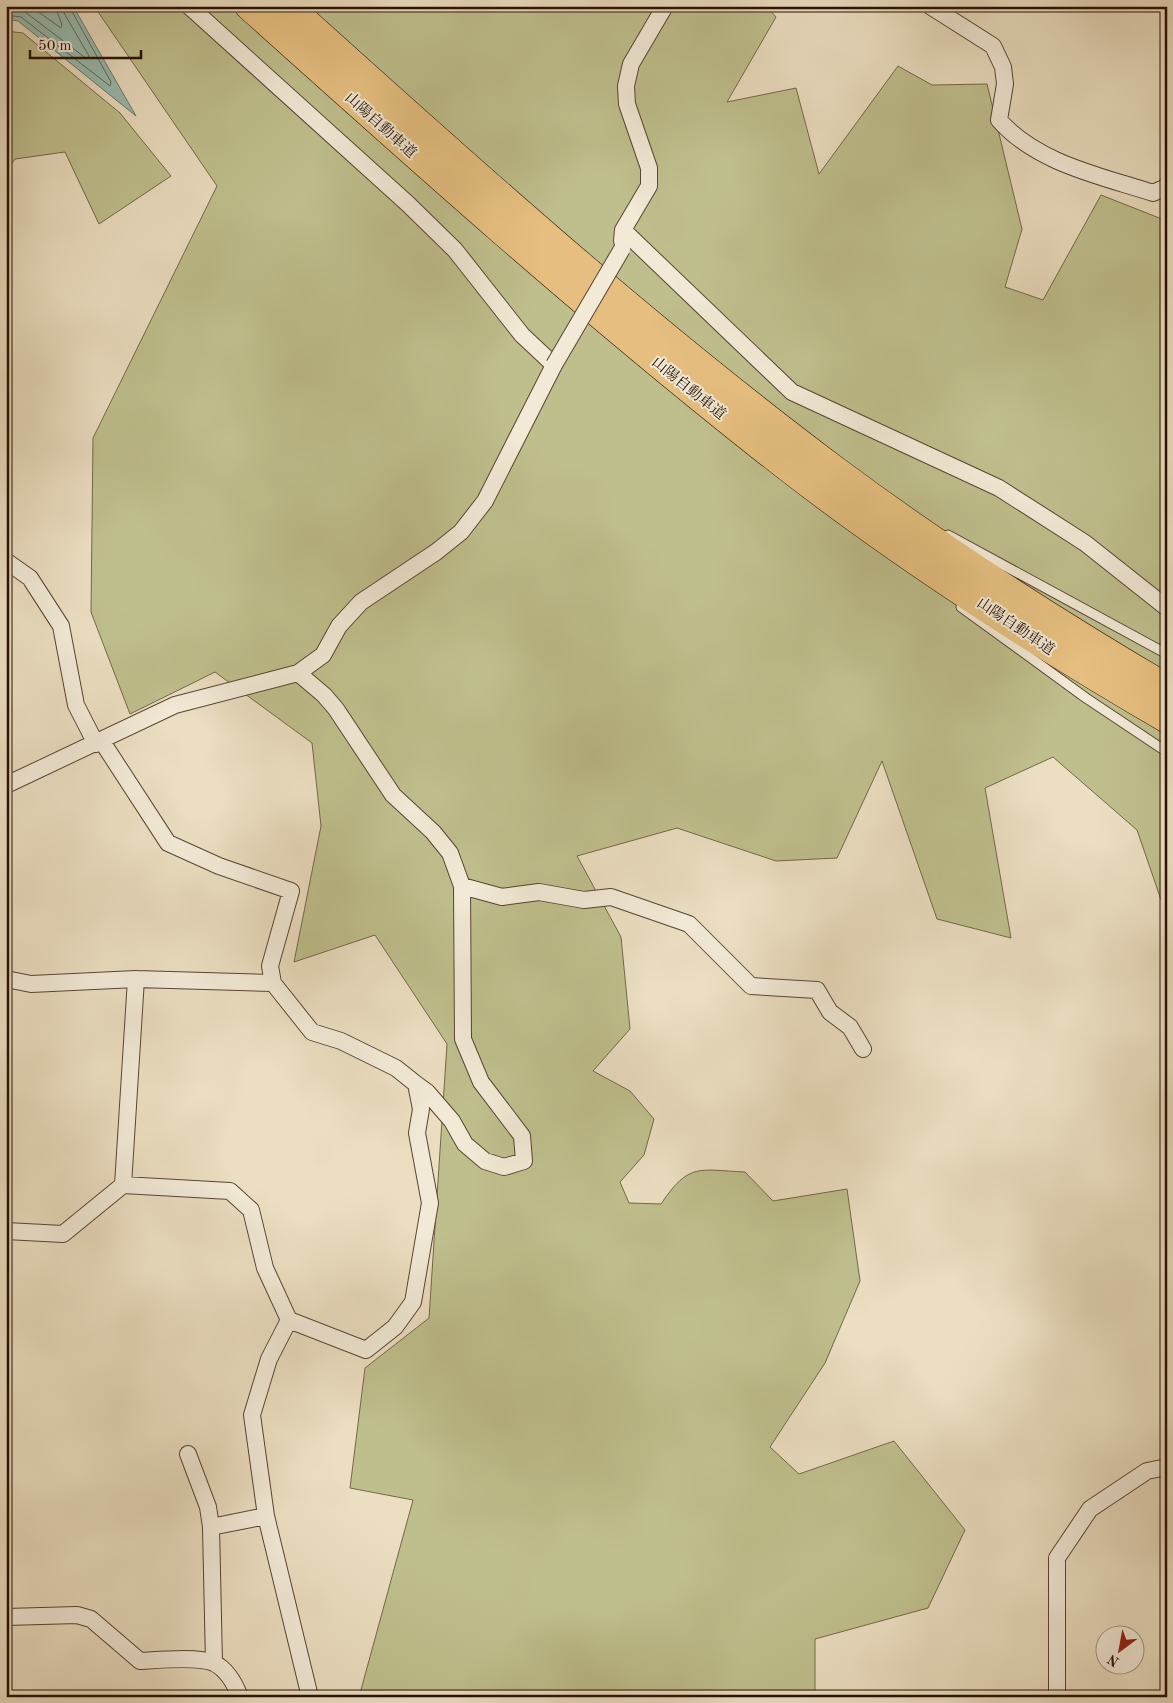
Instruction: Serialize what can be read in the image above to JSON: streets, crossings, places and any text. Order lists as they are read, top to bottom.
{
  "streets": {
    "highway": ["山陽自動車道"]
  },
  "scale_bar": "50 m",
  "north": "bottom left"
}
